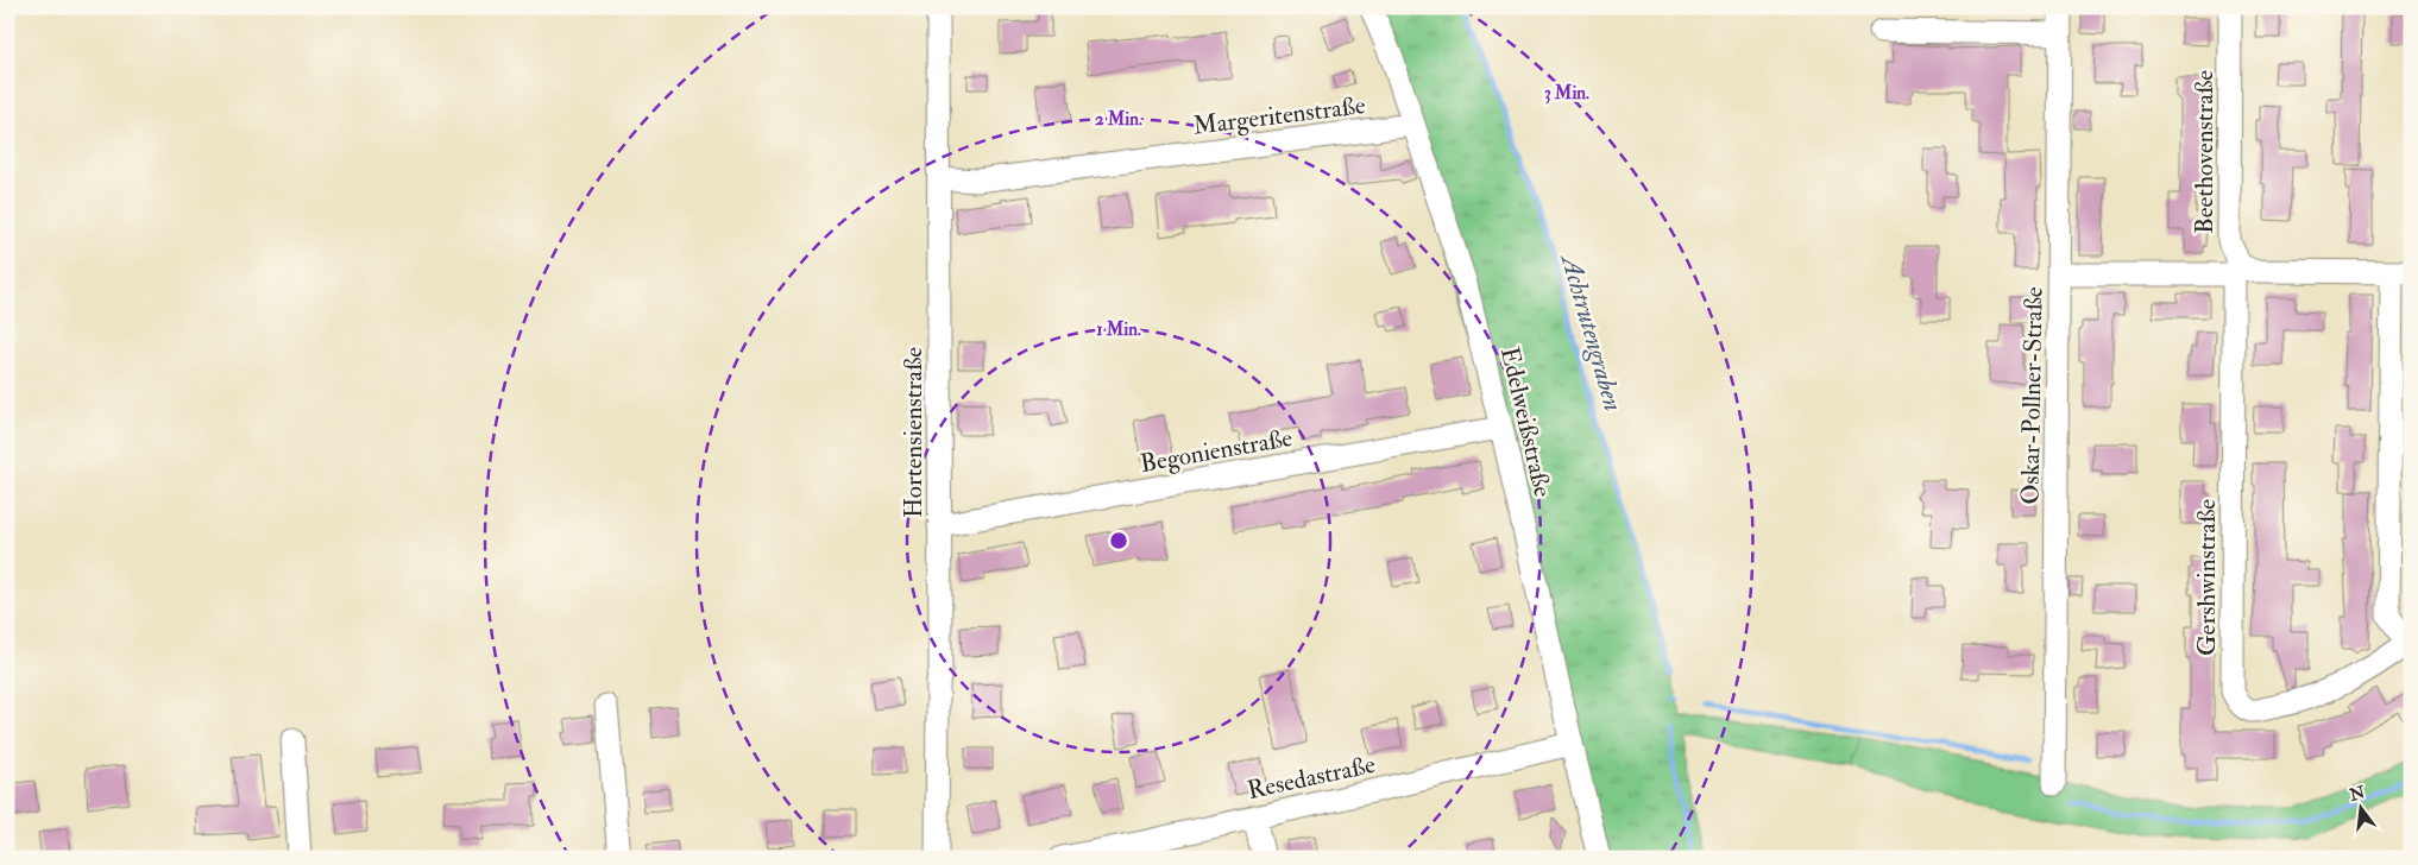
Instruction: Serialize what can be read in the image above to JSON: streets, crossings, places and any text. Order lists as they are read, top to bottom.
{
  "streets": {
    "street": [
      "Margeritenstraße",
      "Beethovenstraße",
      "Oskar-Pollner-Straße",
      "Edelweißstraße",
      "Hortensienstraße",
      "Begonienstraße",
      "Gershwinstraße",
      "Resedastraße"
    ]
  },
  "crossings": [
    ["Margeritenstraße", "Edelweißstraße"],
    ["Margeritenstraße", "Hortensienstraße"],
    ["Beethovenstraße", "Oskar-Pollner-Straße"],
    ["Beethovenstraße", "Gershwinstraße"],
    ["Edelweißstraße", "Begonienstraße"],
    ["Edelweißstraße", "Resedastraße"],
    ["Hortensienstraße", "Begonienstraße"]
  ],
  "water": ["Achtrutengraben"],
  "north": "top",
  "rings": ["3 Min.", "2 Min.", "1 Min."]
}
